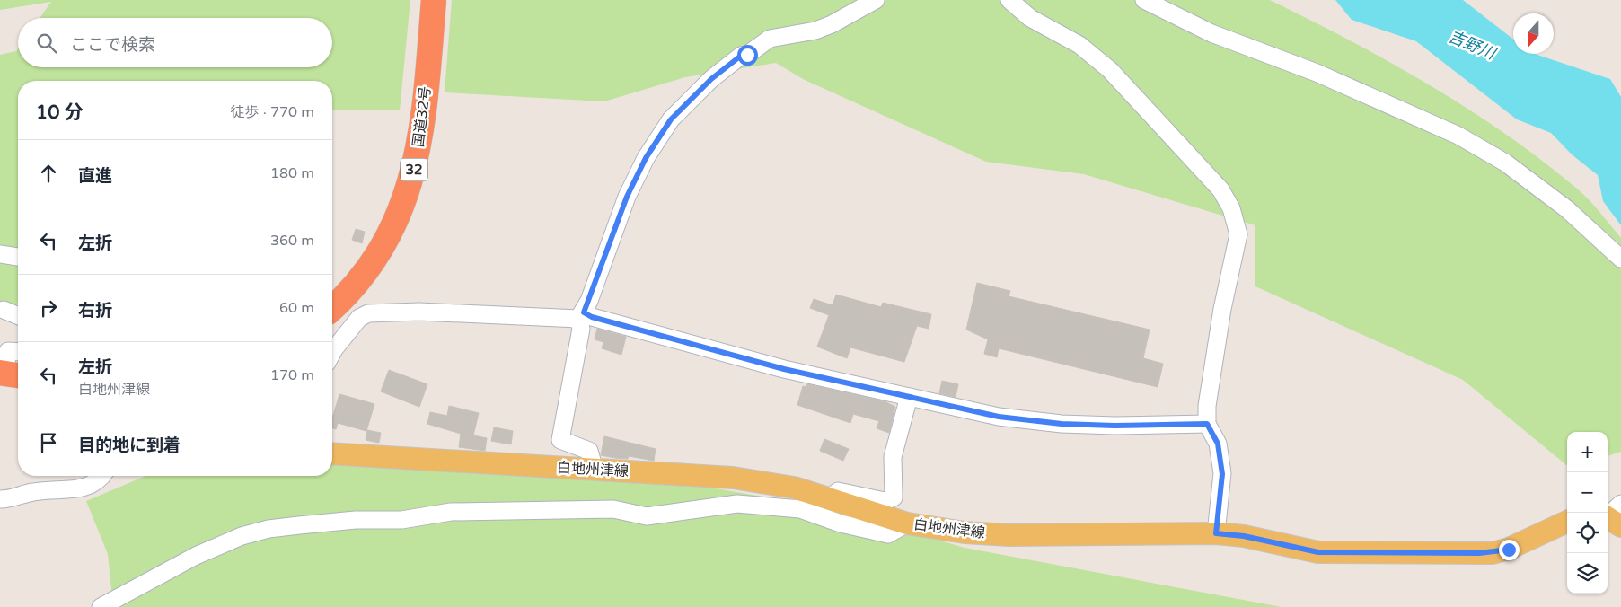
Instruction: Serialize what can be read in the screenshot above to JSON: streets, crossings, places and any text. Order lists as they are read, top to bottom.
{
  "streets": {
    "highway": ["国道32号", "32"],
    "main road": ["白地州津線"]
  },
  "water": ["吉野川"],
  "north": "bottom",
  "page": {
    "search": "ここで検索",
    "heading": ["10 分", "徒歩 · 770 m"],
    "list": [
      ["直進", "180 m"],
      ["左折", "360 m"],
      ["右折", "60 m"],
      ["左折", "白地州津線", "170 m"],
      "目的地に到着"
    ],
    "map_buttons": ["+", "−"]
  }
}
